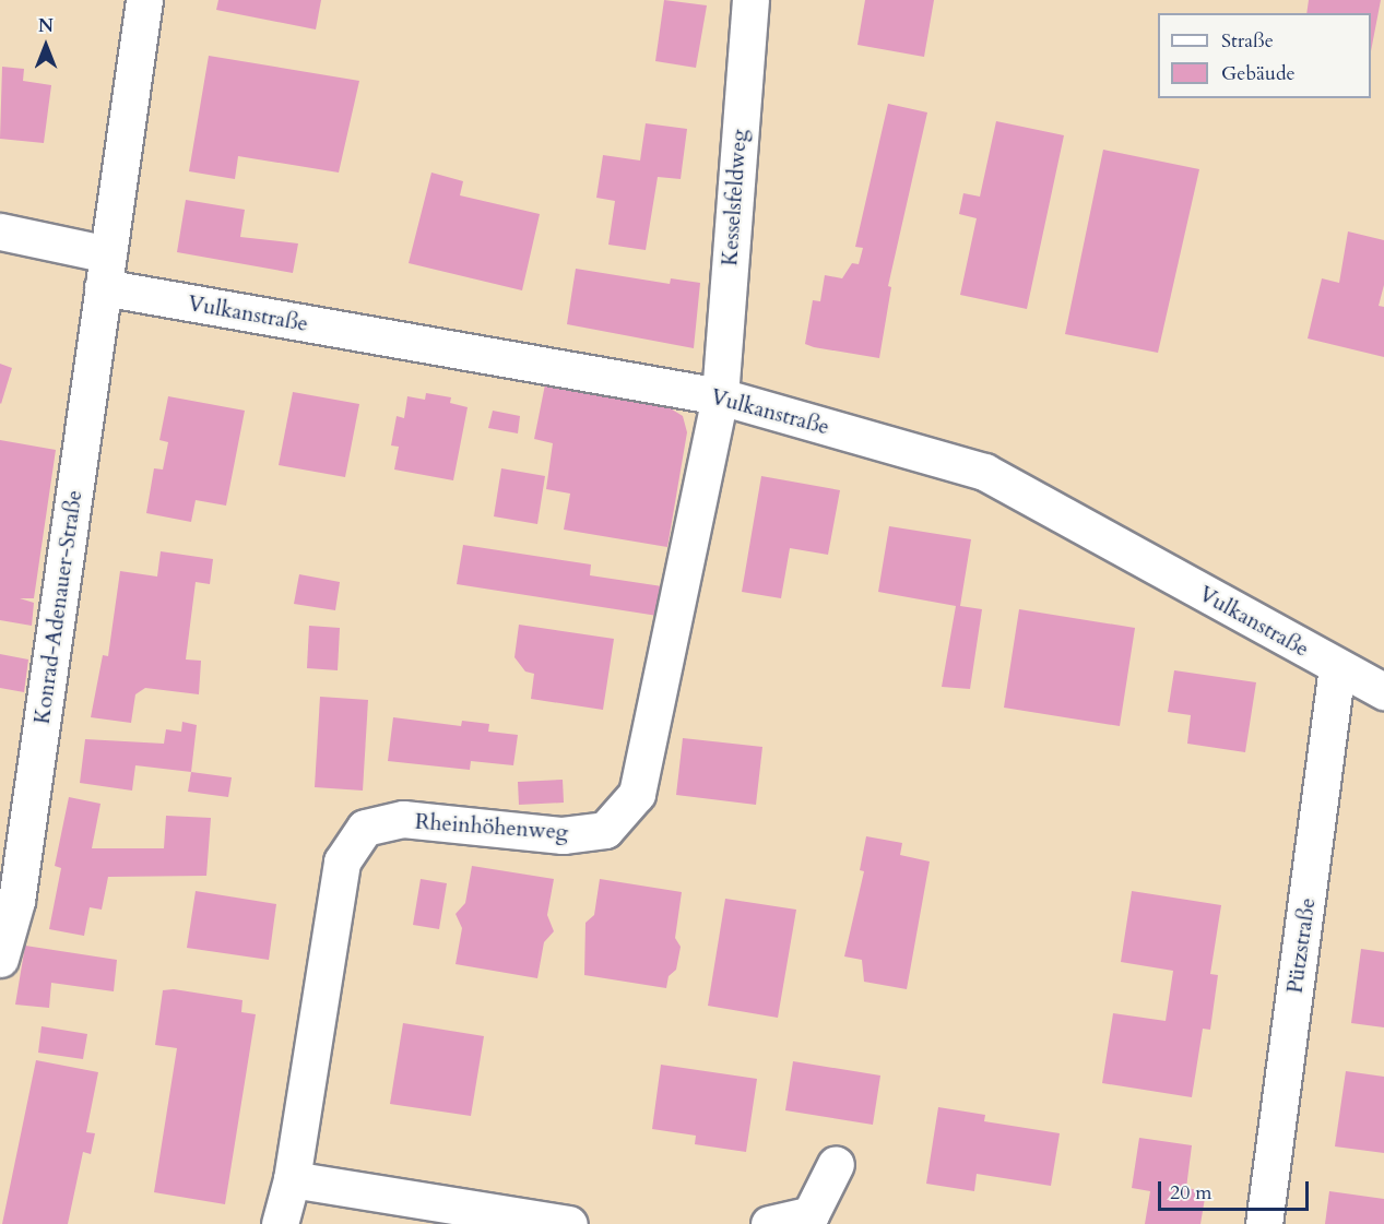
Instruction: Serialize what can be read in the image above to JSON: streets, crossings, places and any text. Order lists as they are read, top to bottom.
{
  "streets": {
    "street": [
      "Kesselsfeldweg",
      "Vulkanstraße",
      "Konrad-Adenauer-Straße",
      "Rheinhöhenweg",
      "Pützstraße"
    ]
  },
  "crossings": [
    ["Kesselsfeldweg", "Vulkanstraße"],
    ["Kesselsfeldweg", "Rheinhöhenweg"],
    ["Vulkanstraße", "Konrad-Adenauer-Straße"],
    ["Vulkanstraße", "Rheinhöhenweg"],
    ["Vulkanstraße", "Pützstraße"]
  ],
  "legend": ["Straße", "Gebäude"],
  "scale_bar": "20 m",
  "north": "top"
}
